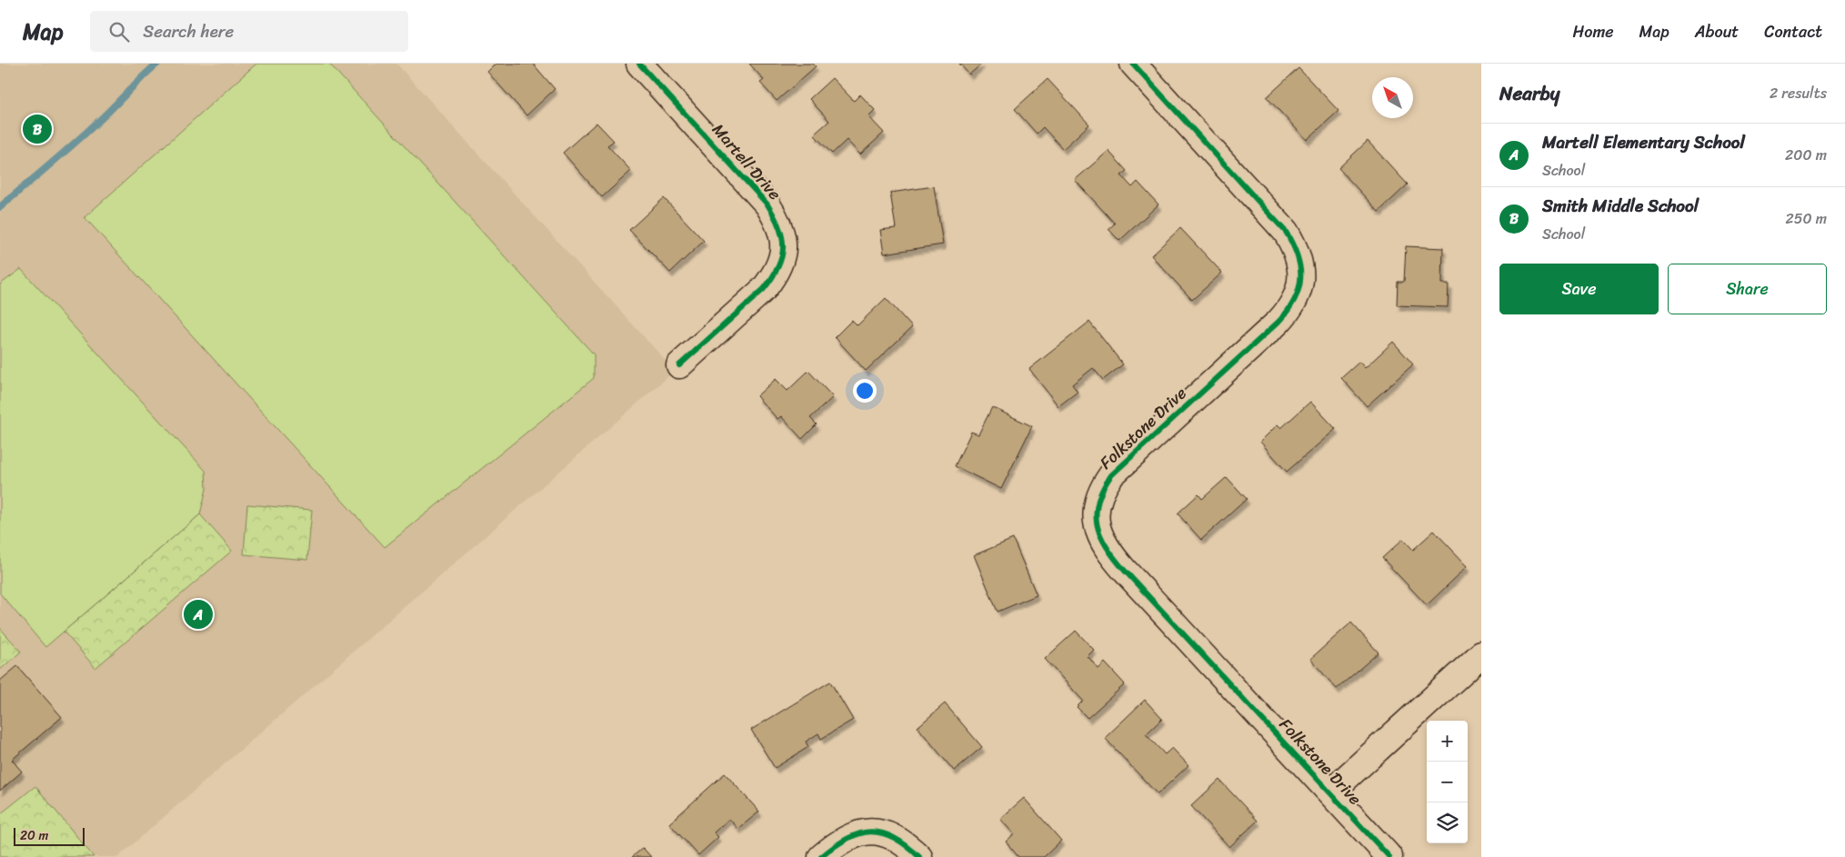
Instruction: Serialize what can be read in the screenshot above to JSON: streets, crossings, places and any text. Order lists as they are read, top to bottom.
{
  "streets": {
    "street": ["Martell Drive", "Folkstone Drive"]
  },
  "scale_bar": "20 m",
  "north": "top left",
  "page": {
    "header": "Map",
    "search": "Search here",
    "nav": [
      "Home",
      "Map",
      "About",
      "Contact"
    ],
    "heading": ["Nearby", "2 results"],
    "pins": ["B", "A"],
    "list": [
      {
        "mark": "A",
        "name": "Martell Elementary School",
        "note": "School",
        "value": "200 m"
      },
      {
        "mark": "B",
        "name": "Smith Middle School",
        "note": "School",
        "value": "250 m"
      }
    ],
    "buttons": ["Save", "Share"],
    "map_buttons": ["+", "−"],
    "scale": "20 m"
  }
}
